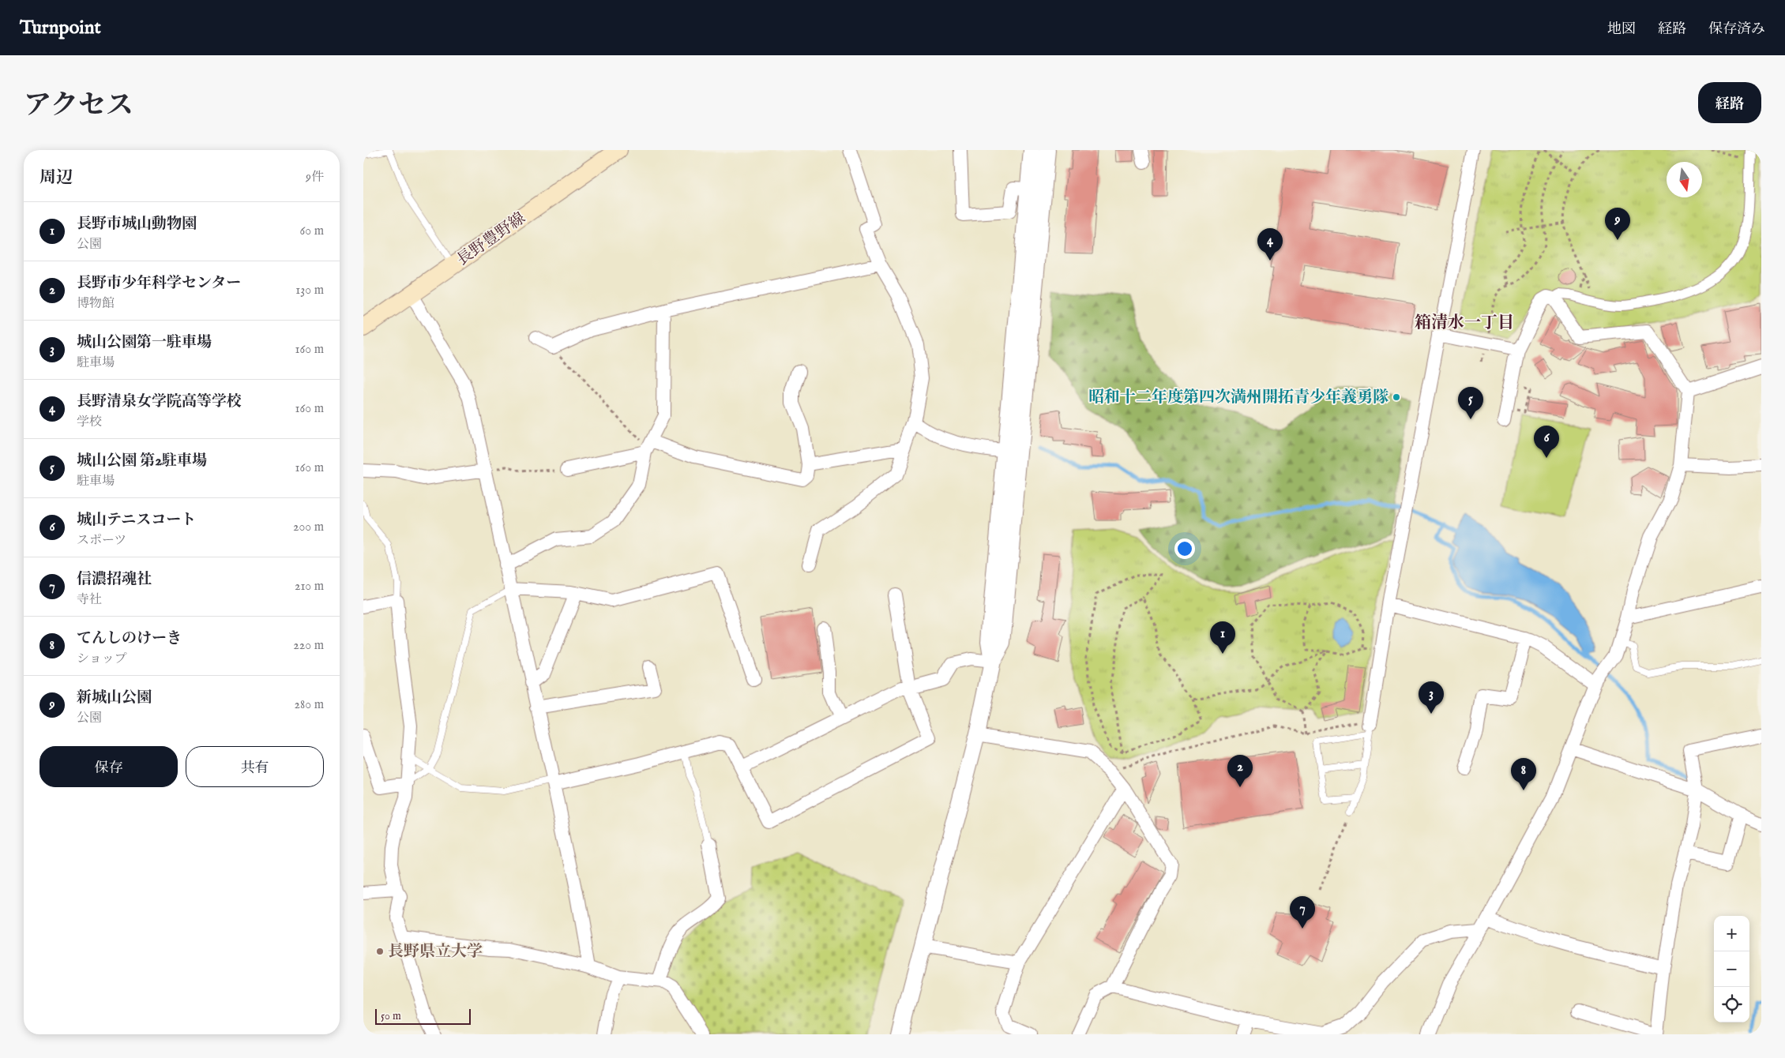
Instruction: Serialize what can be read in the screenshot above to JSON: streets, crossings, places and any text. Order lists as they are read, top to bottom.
{
  "streets": {
    "main road": ["長野豊野線"]
  },
  "districts": ["箱清水一丁目"],
  "places": ["昭和十二年度第四次満州開拓青少年義勇隊", "長野県立大学"],
  "scale_bar": "50 m",
  "north": "bottom",
  "page": {
    "header": "Turnpoint",
    "nav": ["地図", "経路", "保存済み"],
    "title": "アクセス",
    "buttons": [
      "経路",
      ["保存", "共有"]
    ],
    "heading": ["周辺", "9件"],
    "list": [
      {
        "mark": "1",
        "name": "長野市城山動物園",
        "note": "公園",
        "value": "60 m"
      },
      {
        "mark": "2",
        "name": "長野市少年科学センター",
        "note": "博物館",
        "value": "130 m"
      },
      {
        "mark": "3",
        "name": "城山公園第一駐車場",
        "note": "駐車場",
        "value": "160 m"
      },
      {
        "mark": "4",
        "name": "長野清泉女学院高等学校",
        "note": "学校",
        "value": "160 m"
      },
      {
        "mark": "5",
        "name": "城山公園 第2駐車場",
        "note": "駐車場",
        "value": "160 m"
      },
      {
        "mark": "6",
        "name": "城山テニスコート",
        "note": "スポーツ",
        "value": "200 m"
      },
      {
        "mark": "7",
        "name": "信濃招魂社",
        "note": "寺社",
        "value": "210 m"
      },
      {
        "mark": "8",
        "name": "てんしのけーき",
        "note": "ショップ",
        "value": "220 m"
      },
      {
        "mark": "9",
        "name": "新城山公園",
        "note": "公園",
        "value": "280 m"
      }
    ],
    "pins": [
      "9",
      "4",
      "5",
      "6",
      "1",
      "3",
      "2",
      "8",
      "7"
    ],
    "map_buttons": ["+", "−"],
    "scale": "50 m"
  }
}
